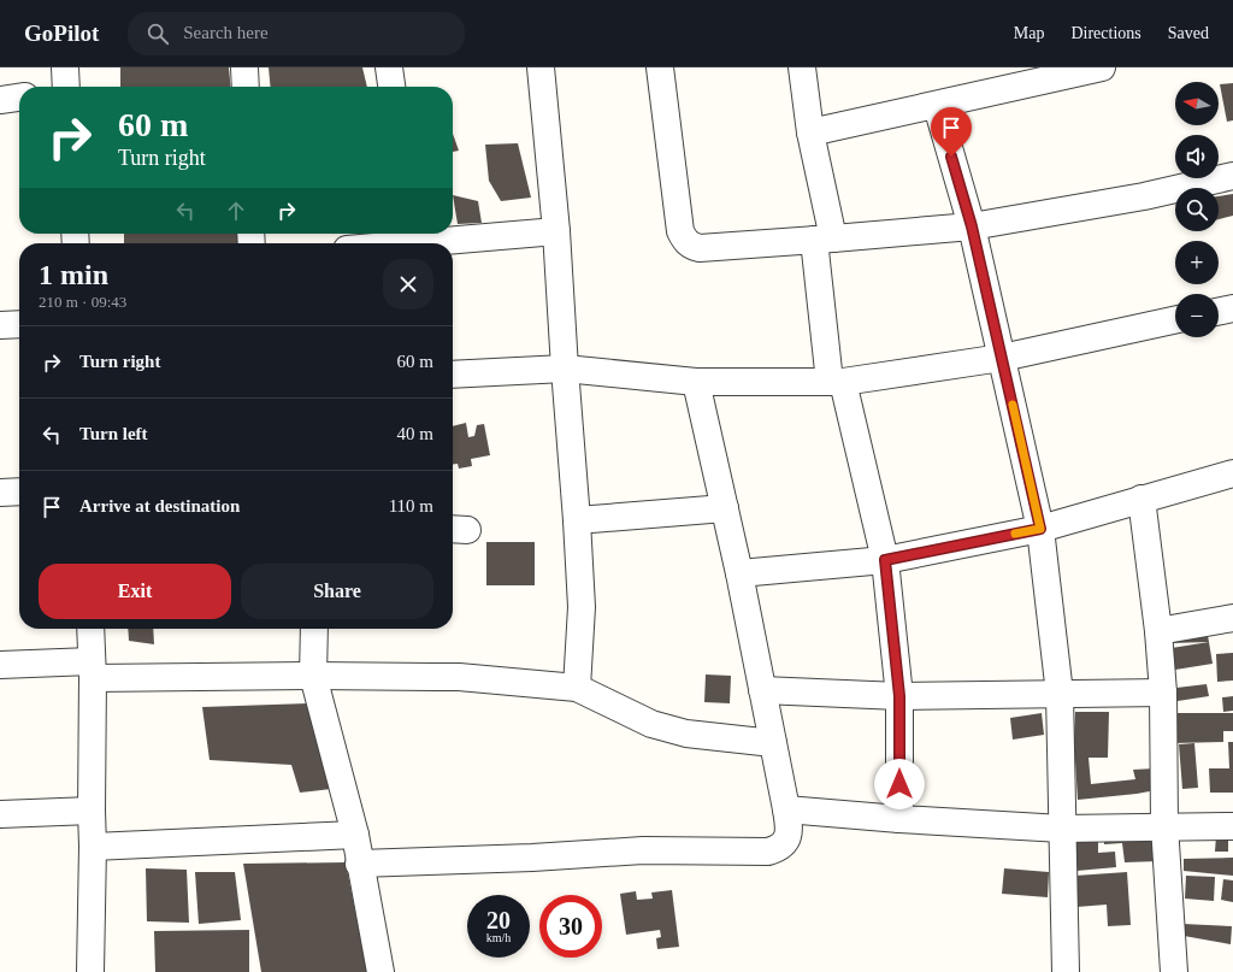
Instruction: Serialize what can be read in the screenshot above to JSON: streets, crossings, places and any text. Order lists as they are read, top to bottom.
{
  "north": "left",
  "page": {
    "header": "GoPilot",
    "search": "Search here",
    "nav": ["Map", "Directions", "Saved"],
    "map_buttons": ["+", "−"],
    "turn": ["60 m", "Turn right"],
    "heading": ["1 min", "210 m · 09:43"],
    "list": [
      {
        "name": "Turn right",
        "value": "60 m"
      },
      {
        "name": "Turn left",
        "value": "40 m"
      },
      {
        "name": "Arrive at destination",
        "value": "110 m"
      }
    ],
    "buttons": ["Exit", "Share"],
    "speed": "20 km/h",
    "limit": "30"
  }
}
